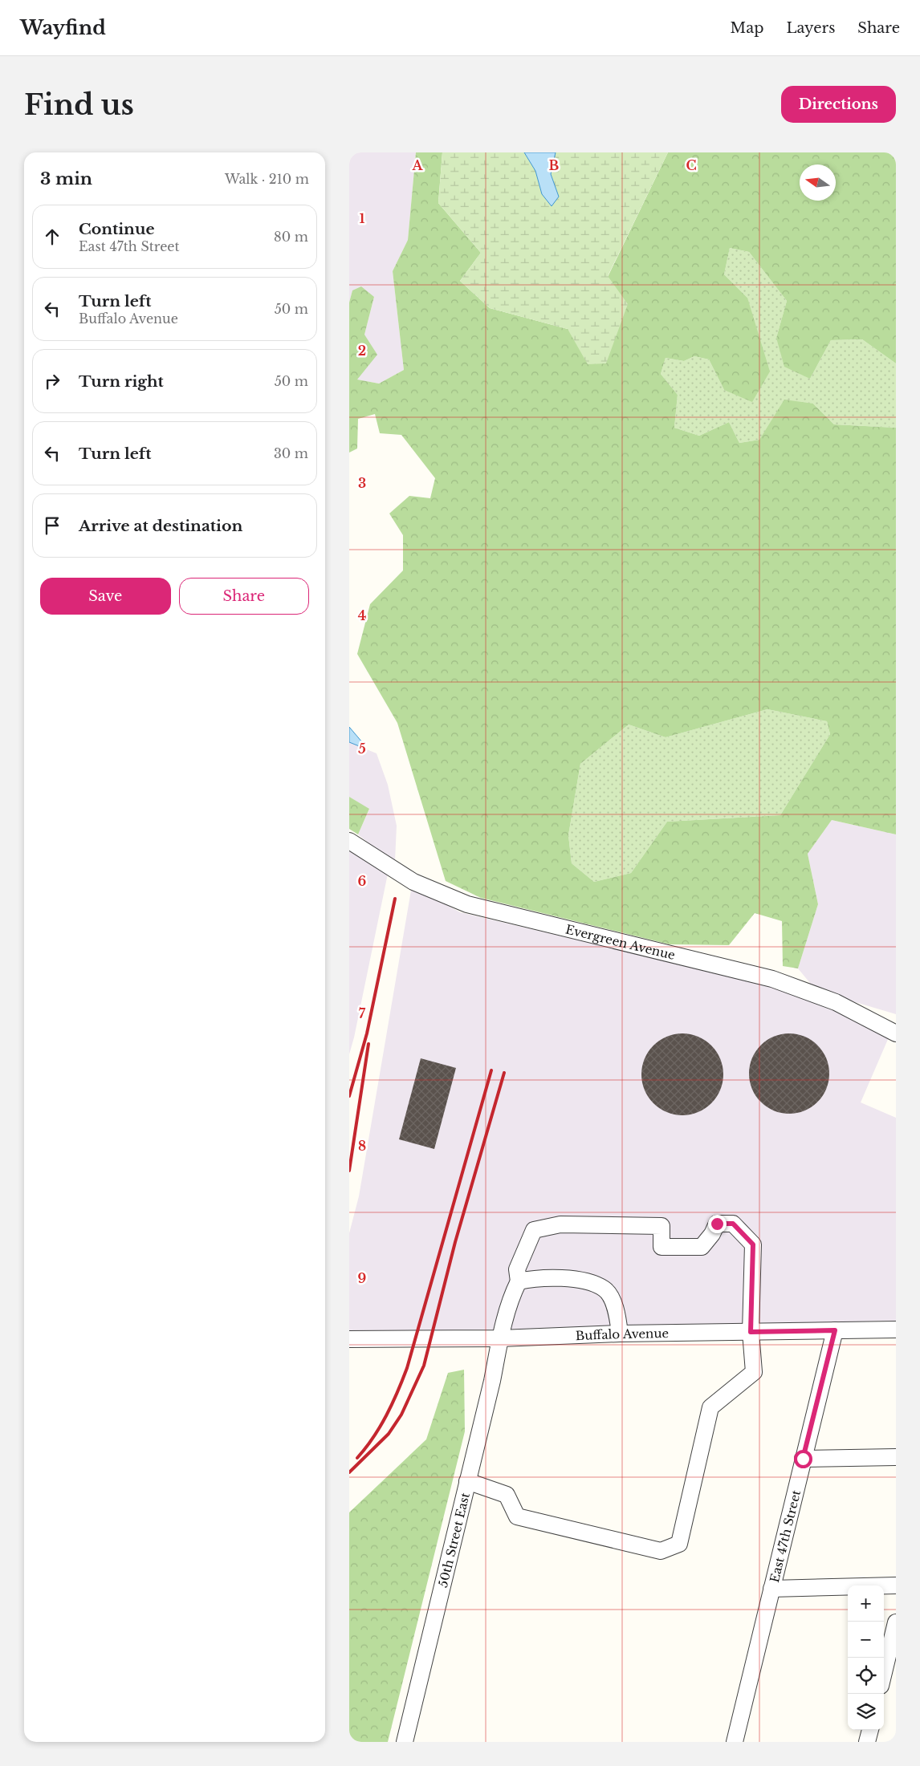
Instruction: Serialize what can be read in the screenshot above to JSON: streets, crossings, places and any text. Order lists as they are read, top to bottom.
{
  "streets": {
    "street": [
      "Evergreen Avenue",
      "Buffalo Avenue",
      "East 47th Street",
      "50th Street East"
    ]
  },
  "crossings": [
    ["Buffalo Avenue", "East 47th Street"],
    ["Buffalo Avenue", "50th Street East"]
  ],
  "north": "left",
  "page": {
    "header": "Wayfind",
    "nav": ["Map", "Layers", "Share"],
    "buttons": [
      "Directions",
      ["Save", "Share"]
    ],
    "title": "Find us",
    "heading": ["3 min", "Walk · 210 m"],
    "list": [
      ["Continue", "East 47th Street", "80 m"],
      ["Turn left", "Buffalo Avenue", "50 m"],
      ["Turn right", "50 m"],
      ["Turn left", "30 m"],
      "Arrive at destination"
    ],
    "map_buttons": ["+", "−"]
  },
  "grid": {
    "columns": ["A", "B", "C"],
    "rows": [
      "1",
      "2",
      "3",
      "4",
      "5",
      "6",
      "7",
      "8",
      "9"
    ]
  }
}
